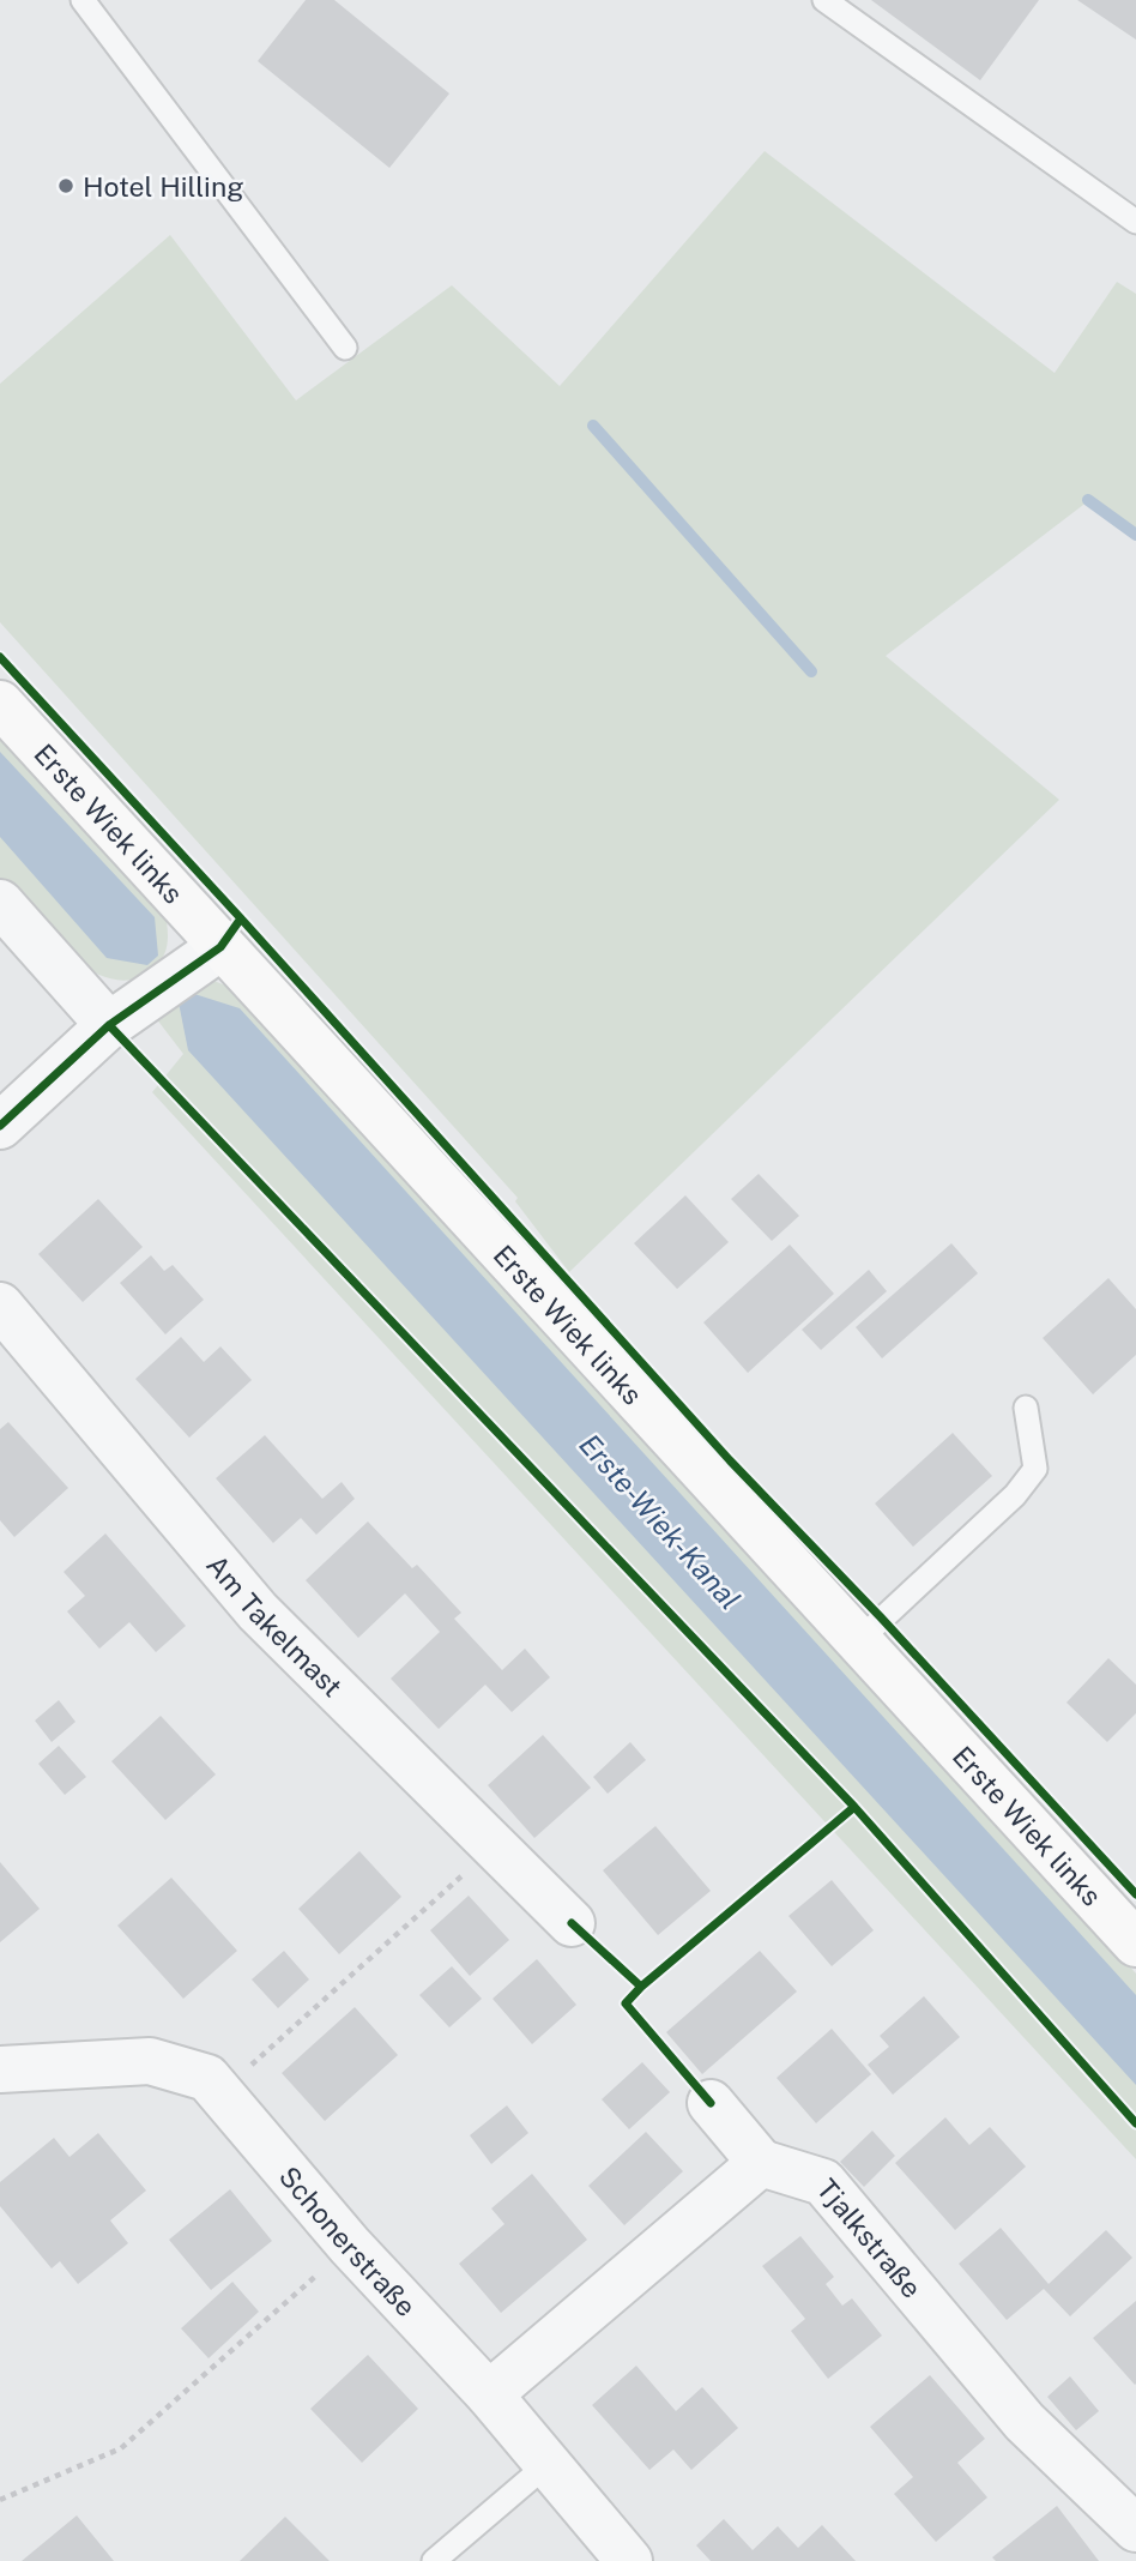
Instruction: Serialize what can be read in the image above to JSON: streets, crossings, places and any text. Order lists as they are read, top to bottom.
{
  "streets": {
    "street": [
      "Erste Wiek links",
      "Am Takelmast",
      "Schonerstraße",
      "Tjalkstraße"
    ]
  },
  "water": ["Erste-Wiek-Kanal"],
  "places": ["Hotel Hilling"]
}
